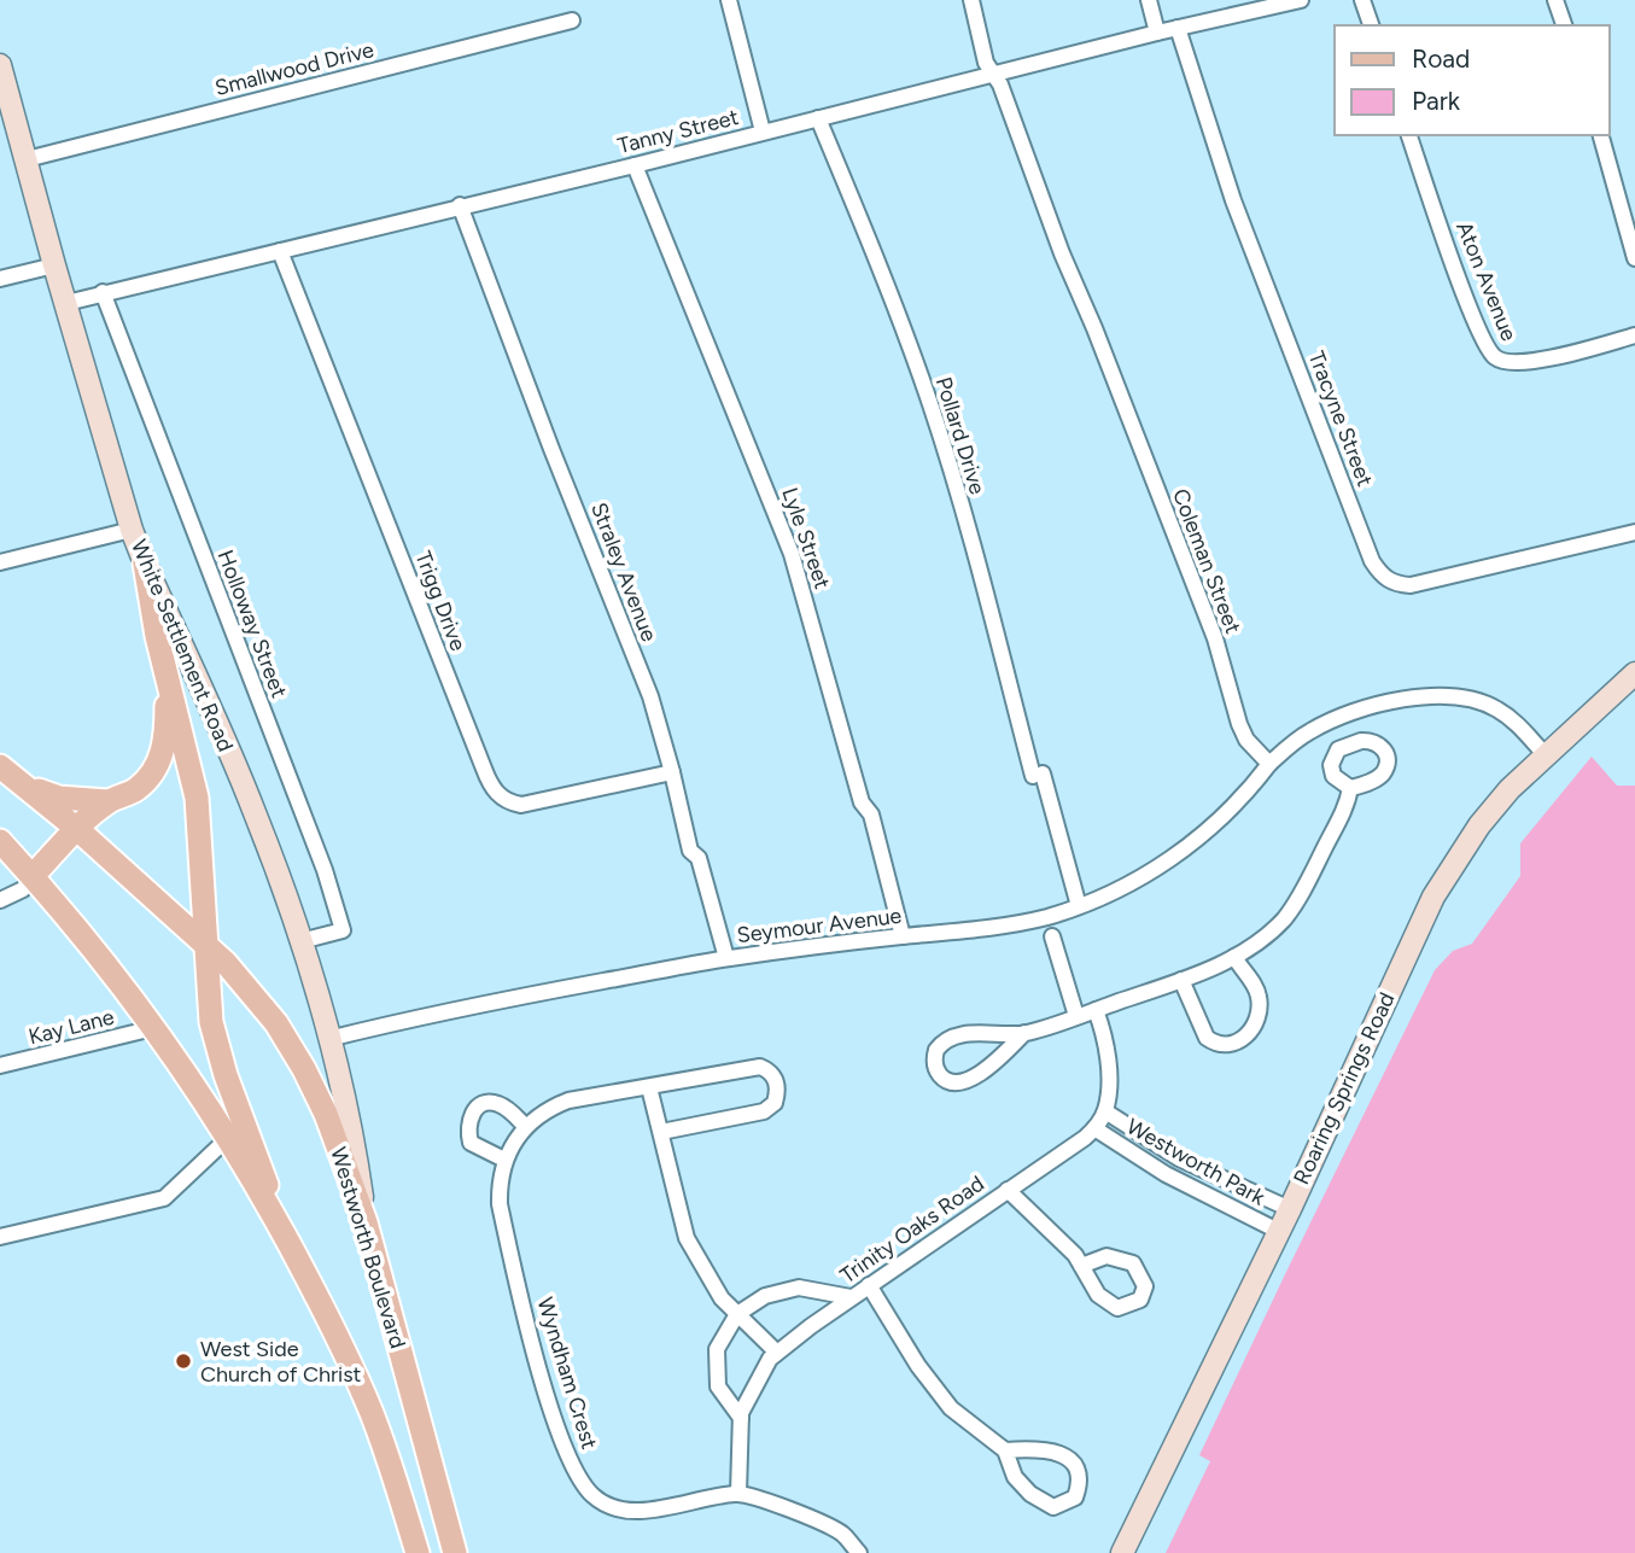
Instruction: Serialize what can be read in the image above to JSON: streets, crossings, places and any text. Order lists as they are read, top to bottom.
{
  "streets": {
    "main road": ["White Settlement Road", "Roaring Springs Road", "Westworth Boulevard"],
    "street": [
      "Smallwood Drive",
      "Tanny Street",
      "Aton Avenue",
      "Tracyne Street",
      "Pollard Drive",
      "Lyle Street",
      "Coleman Street",
      "Straley Avenue",
      "Trigg Drive",
      "Holloway Street",
      "Seymour Avenue",
      "Kay Lane",
      "Westworth Park",
      "Trinity Oaks Road",
      "Wyndham Crest"
    ]
  },
  "crossings": [
    ["Smallwood Drive", "White Settlement Road"],
    ["Tanny Street", "Tracyne Street"],
    ["Tanny Street", "Pollard Drive"],
    ["Tanny Street", "Lyle Street"],
    ["Tanny Street", "Coleman Street"],
    ["Tanny Street", "Straley Avenue"],
    ["Tanny Street", "Trigg Drive"],
    ["Tanny Street", "Holloway Street"],
    ["Tanny Street", "White Settlement Road"],
    ["Pollard Drive", "Seymour Avenue"],
    ["Lyle Street", "Seymour Avenue"],
    ["Coleman Street", "Seymour Avenue"],
    ["Straley Avenue", "Trigg Drive"],
    ["Straley Avenue", "Seymour Avenue"],
    ["Holloway Street", "White Settlement Road"],
    ["White Settlement Road", "Seymour Avenue"],
    ["White Settlement Road", "Westworth Boulevard"],
    ["Roaring Springs Road", "Westworth Park"],
    ["Westworth Park", "Trinity Oaks Road"],
    ["Trinity Oaks Road", "Wyndham Crest"]
  ],
  "places": ["West Side Church of Christ"],
  "legend": ["Road", "Park"]
}
